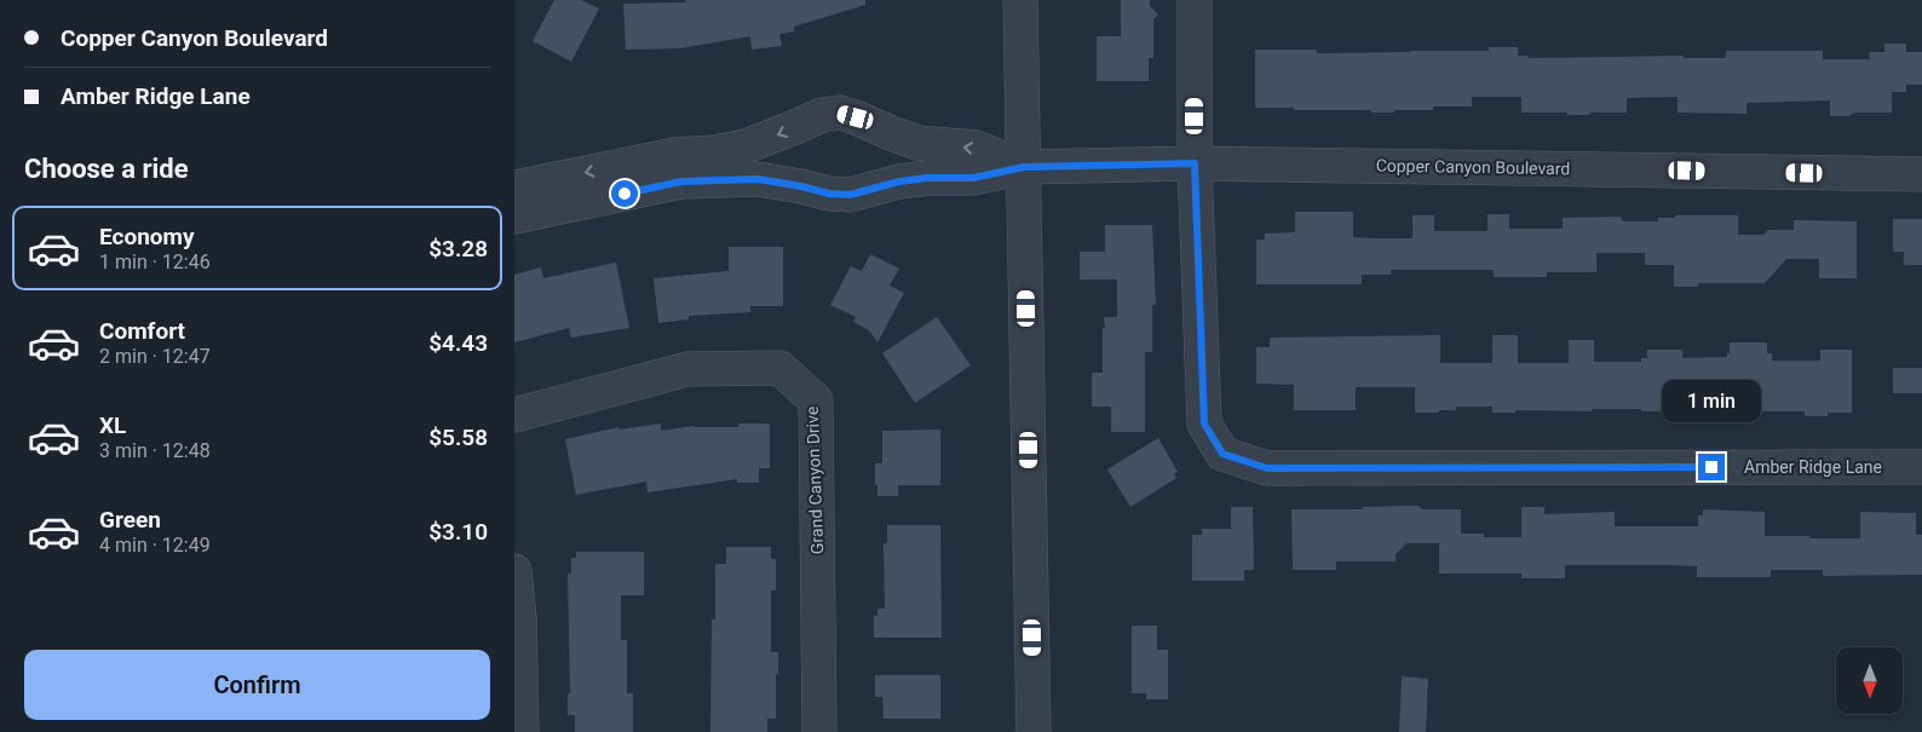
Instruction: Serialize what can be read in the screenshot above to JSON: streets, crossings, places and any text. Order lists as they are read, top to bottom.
{
  "streets": {
    "street": ["Copper Canyon Boulevard", "Amber Ridge Lane", "Grand Canyon Drive"]
  },
  "crossings": [
    ["Copper Canyon Boulevard", "Amber Ridge Lane"]
  ],
  "north": "bottom",
  "page": {
    "banner": ["Copper Canyon Boulevard", "Amber Ridge Lane"],
    "heading": "Choose a ride",
    "list": [
      {
        "name": "Economy",
        "note": "1 min · 12:46",
        "value": "$3.28"
      },
      {
        "name": "Comfort",
        "note": "2 min · 12:47",
        "value": "$4.43"
      },
      {
        "name": "XL",
        "note": "3 min · 12:48",
        "value": "$5.58"
      },
      {
        "name": "Green",
        "note": "4 min · 12:49",
        "value": "$3.10"
      }
    ],
    "bubble": "1 min",
    "buttons": "Confirm"
  }
}
